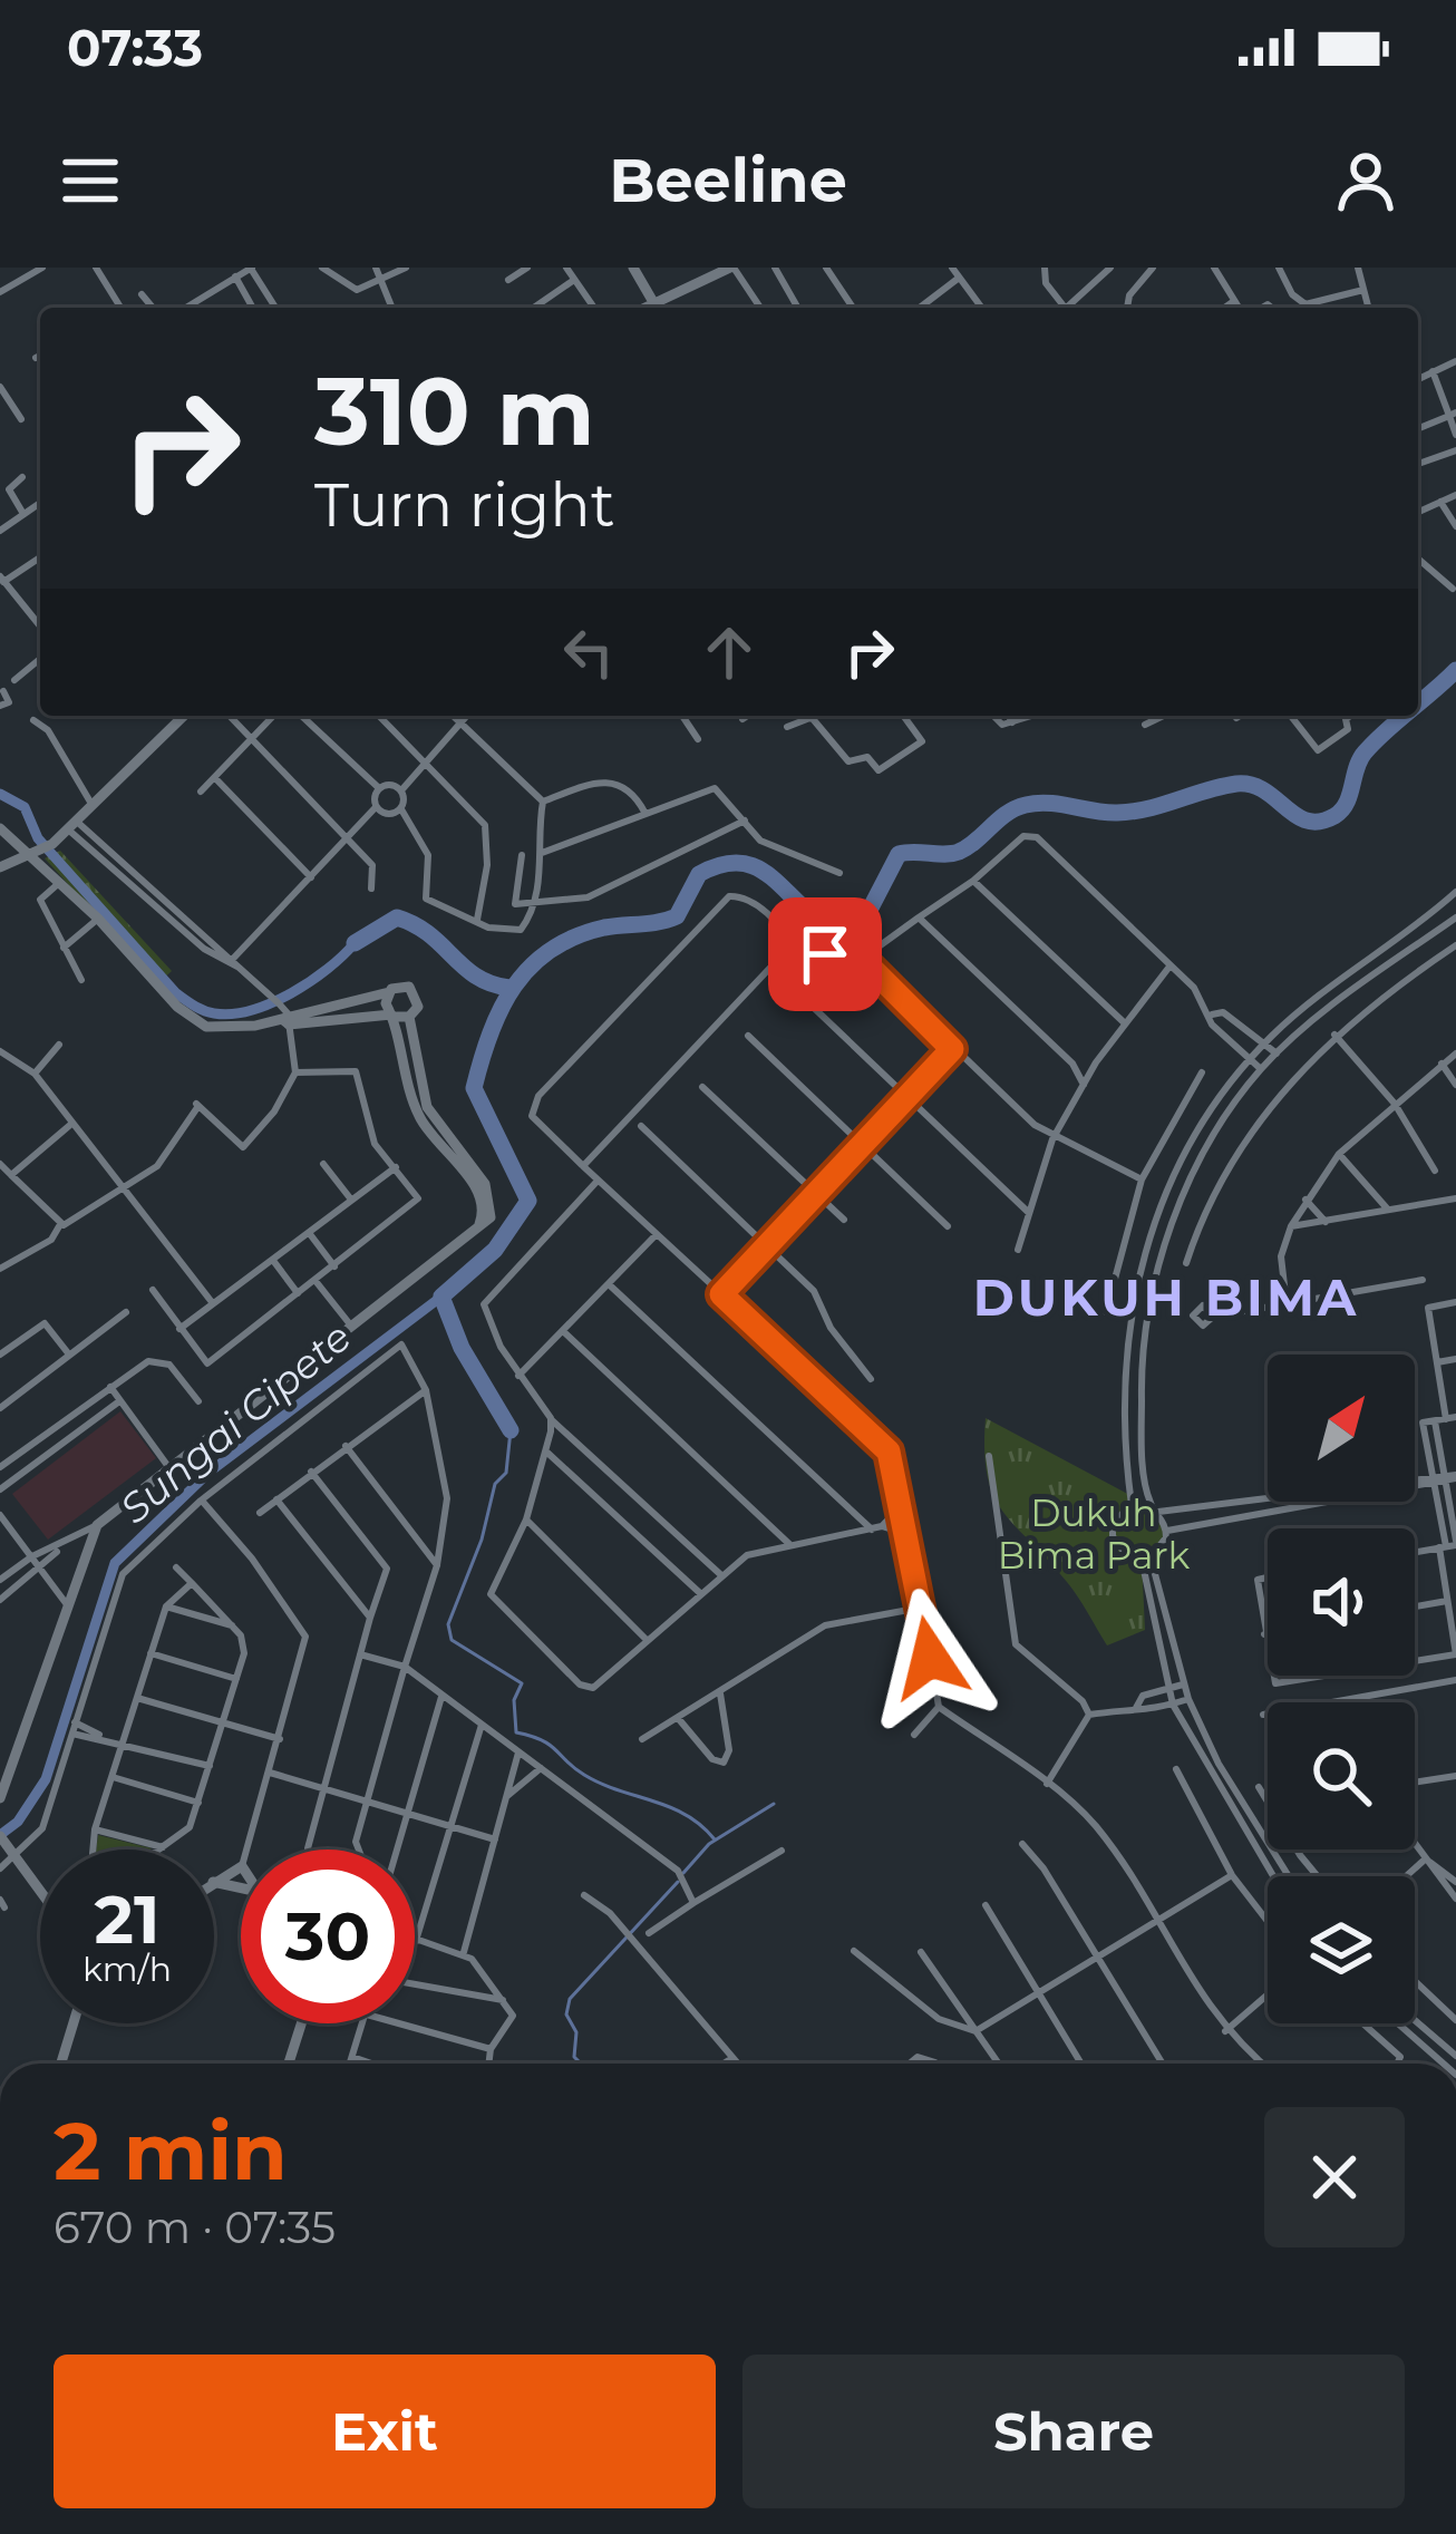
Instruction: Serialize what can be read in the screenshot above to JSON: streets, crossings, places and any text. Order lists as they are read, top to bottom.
{
  "districts": ["DUKUH BIMA"],
  "water": ["Sungai Cipete"],
  "parks": ["Dukuh Bima Park"],
  "north": "top right",
  "page": {
    "status": "07:33",
    "header": "Beeline",
    "turn": ["310 m", "Turn right"],
    "speed": "21 km/h",
    "limit": "30",
    "heading": ["2 min", "670 m · 07:35"],
    "buttons": ["Exit", "Share"]
  }
}
